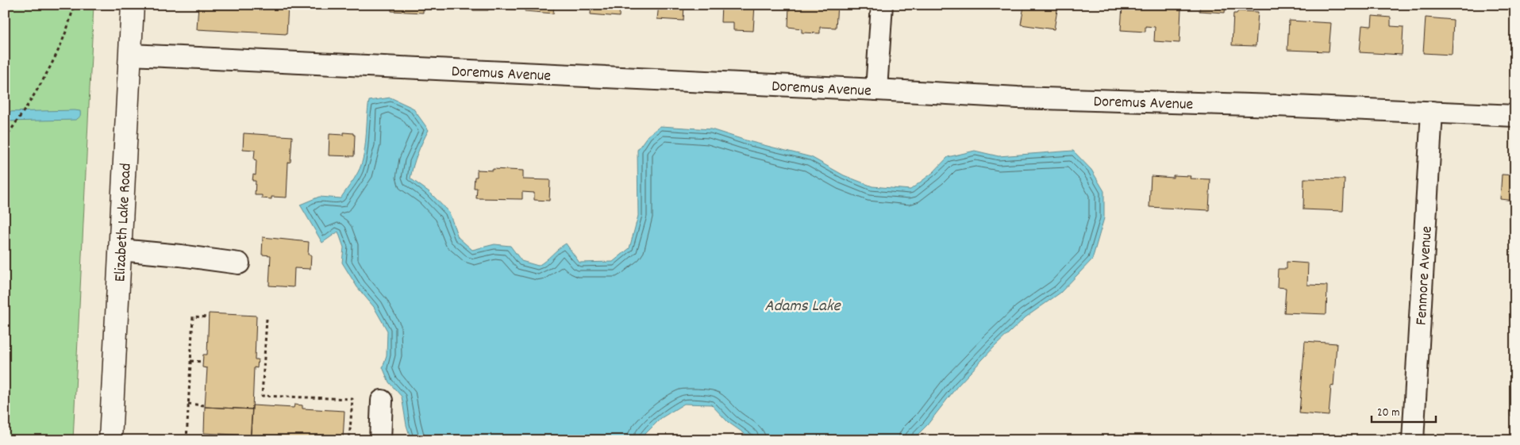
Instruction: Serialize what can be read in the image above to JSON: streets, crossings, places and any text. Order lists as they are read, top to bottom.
{
  "streets": {
    "main road": ["Elizabeth Lake Road"],
    "street": ["Doremus Avenue", "Fenmore Avenue"]
  },
  "crossings": [
    ["Doremus Avenue", "Elizabeth Lake Road"],
    ["Doremus Avenue", "Fenmore Avenue"]
  ],
  "water": ["Adams Lake"],
  "scale_bar": "20 m"
}
